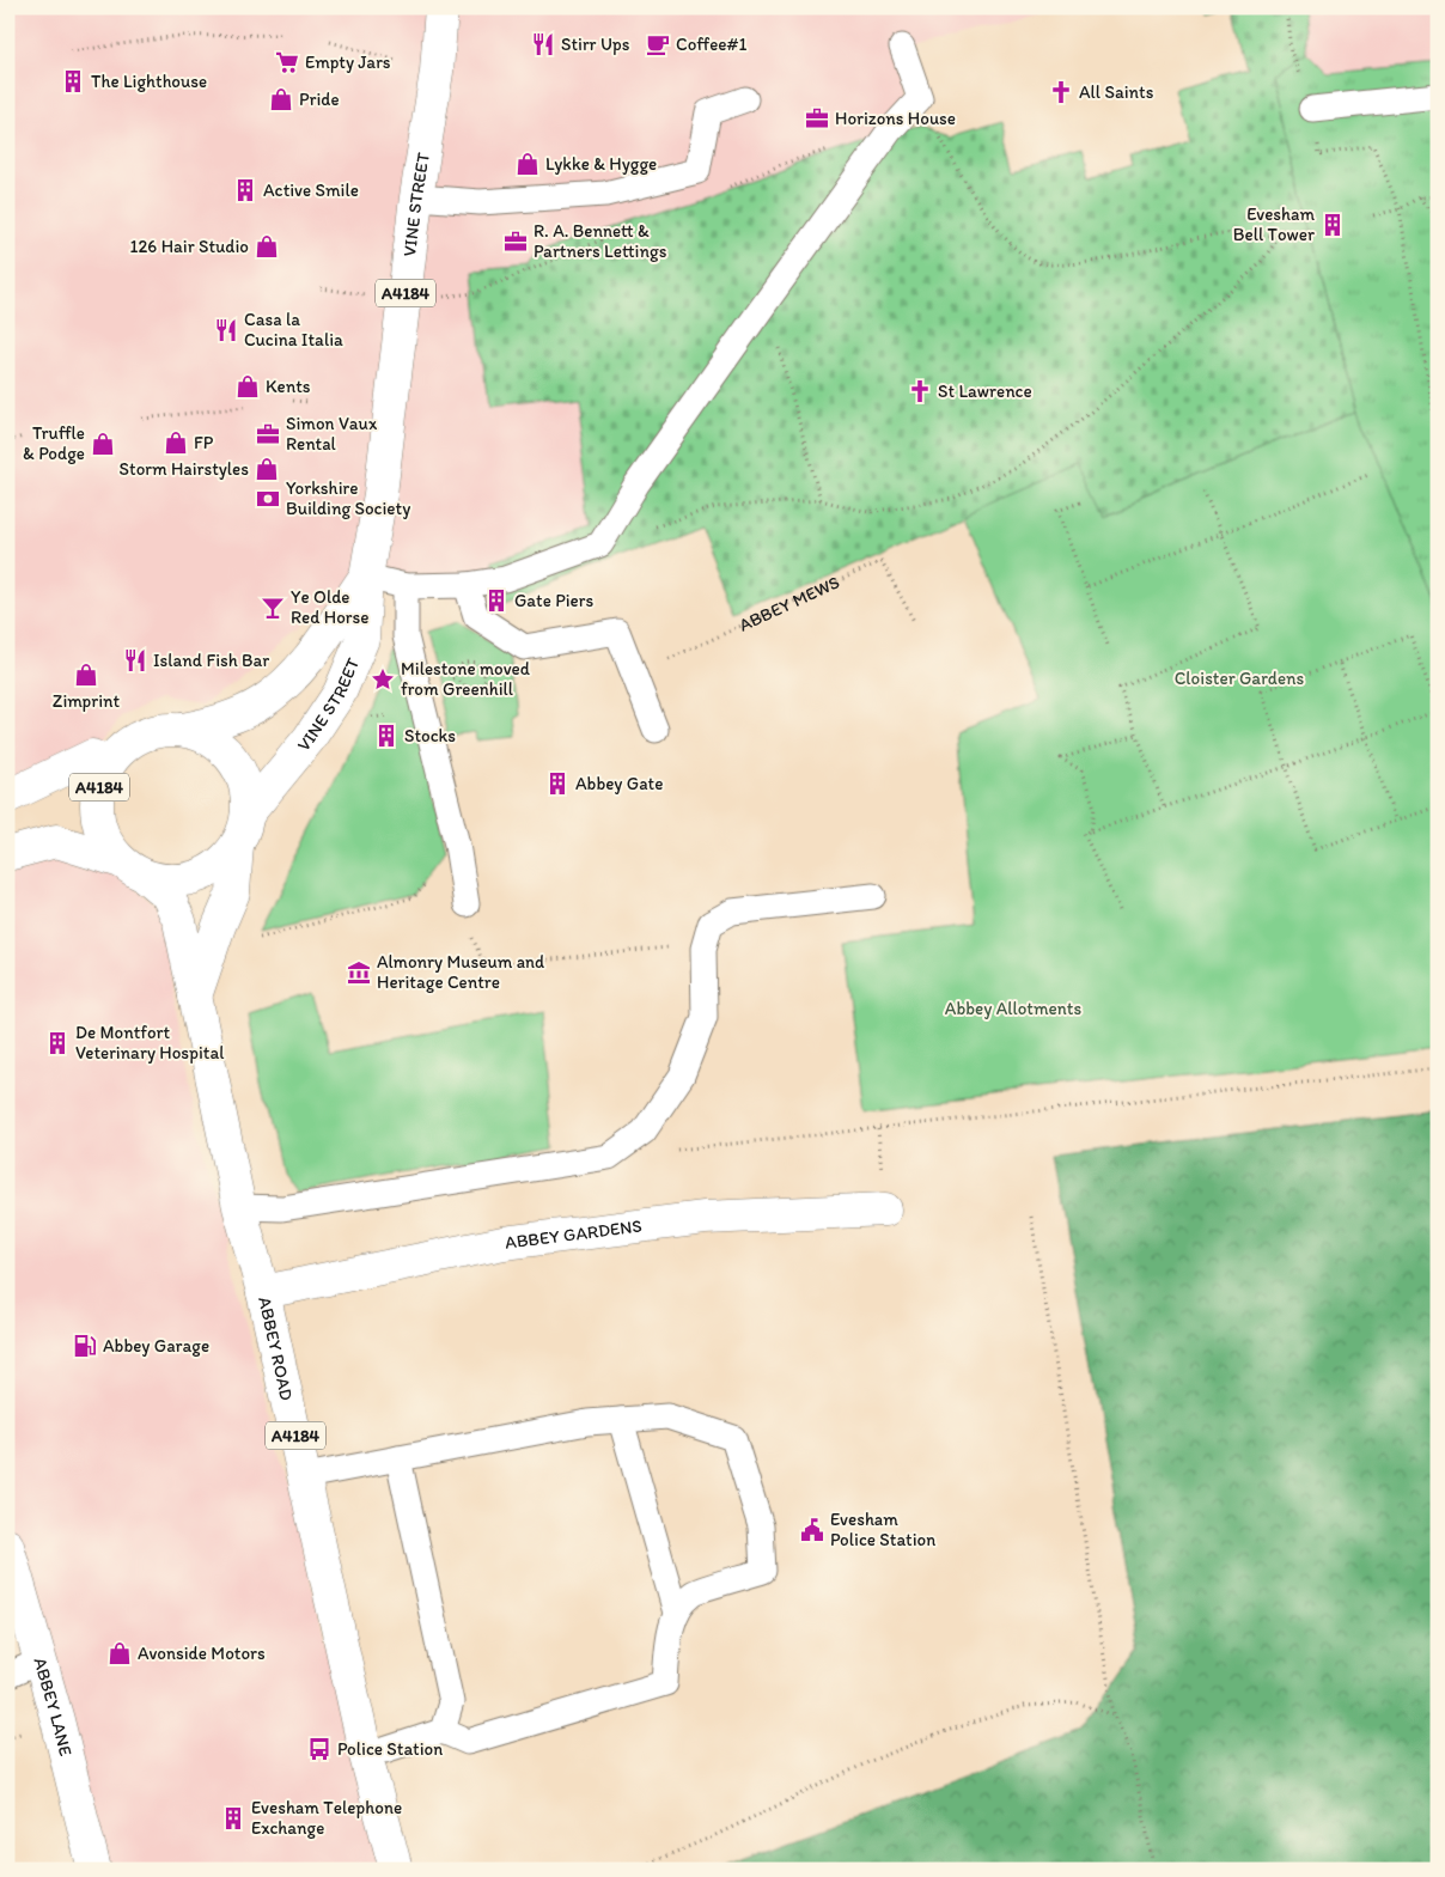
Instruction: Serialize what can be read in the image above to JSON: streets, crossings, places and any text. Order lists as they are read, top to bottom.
{
  "streets": {
    "main road": [
      "VINE STREET",
      "A4184",
      "ABBEY GARDENS",
      "ABBEY ROAD",
      "ABBEY LANE"
    ],
    "path": ["ABBEY MEWS"]
  },
  "crossings": [
    ["VINE STREET", "A4184"],
    ["VINE STREET", "ABBEY ROAD"],
    ["A4184", "ABBEY ROAD"],
    ["ABBEY GARDENS", "ABBEY ROAD"]
  ],
  "parks": ["Cloister Gardens", "Abbey Allotments"],
  "places": {
    "restaurant": ["Stirr Ups", "Casa la Cucina Italia", "Island Fish Bar"],
    "cafe": ["Coffee#1"],
    "supermarket": ["Empty Jars"],
    "building": [
      "The Lighthouse",
      "Active Smile",
      "Evesham Bell Tower",
      "Gate Piers",
      "Stocks",
      "Abbey Gate",
      "De Montfort Veterinary Hospital",
      "Evesham Telephone Exchange"
    ],
    "church": ["All Saints", "St Lawrence"],
    "shop": [
      "Pride",
      "Lykke & Hygge",
      "126 Hair Studio",
      "Kents",
      "FP",
      "Truffle & Podge",
      "Storm Hairstyles",
      "Zimprint",
      "Avonside Motors"
    ],
    "office": ["Horizons House", "R. A. Bennett & Partners Lettings", "Simon Vaux Rental"],
    "bank": ["Yorkshire Building Society"],
    "bar": ["Ye Olde Red Horse"],
    "place": ["Milestone moved from Greenhill"],
    "museum": ["Almonry Museum and Heritage Centre"],
    "fuel station": ["Abbey Garage"],
    "public building": ["Evesham Police Station"],
    "bus stop": ["Police Station"]
  }
}
